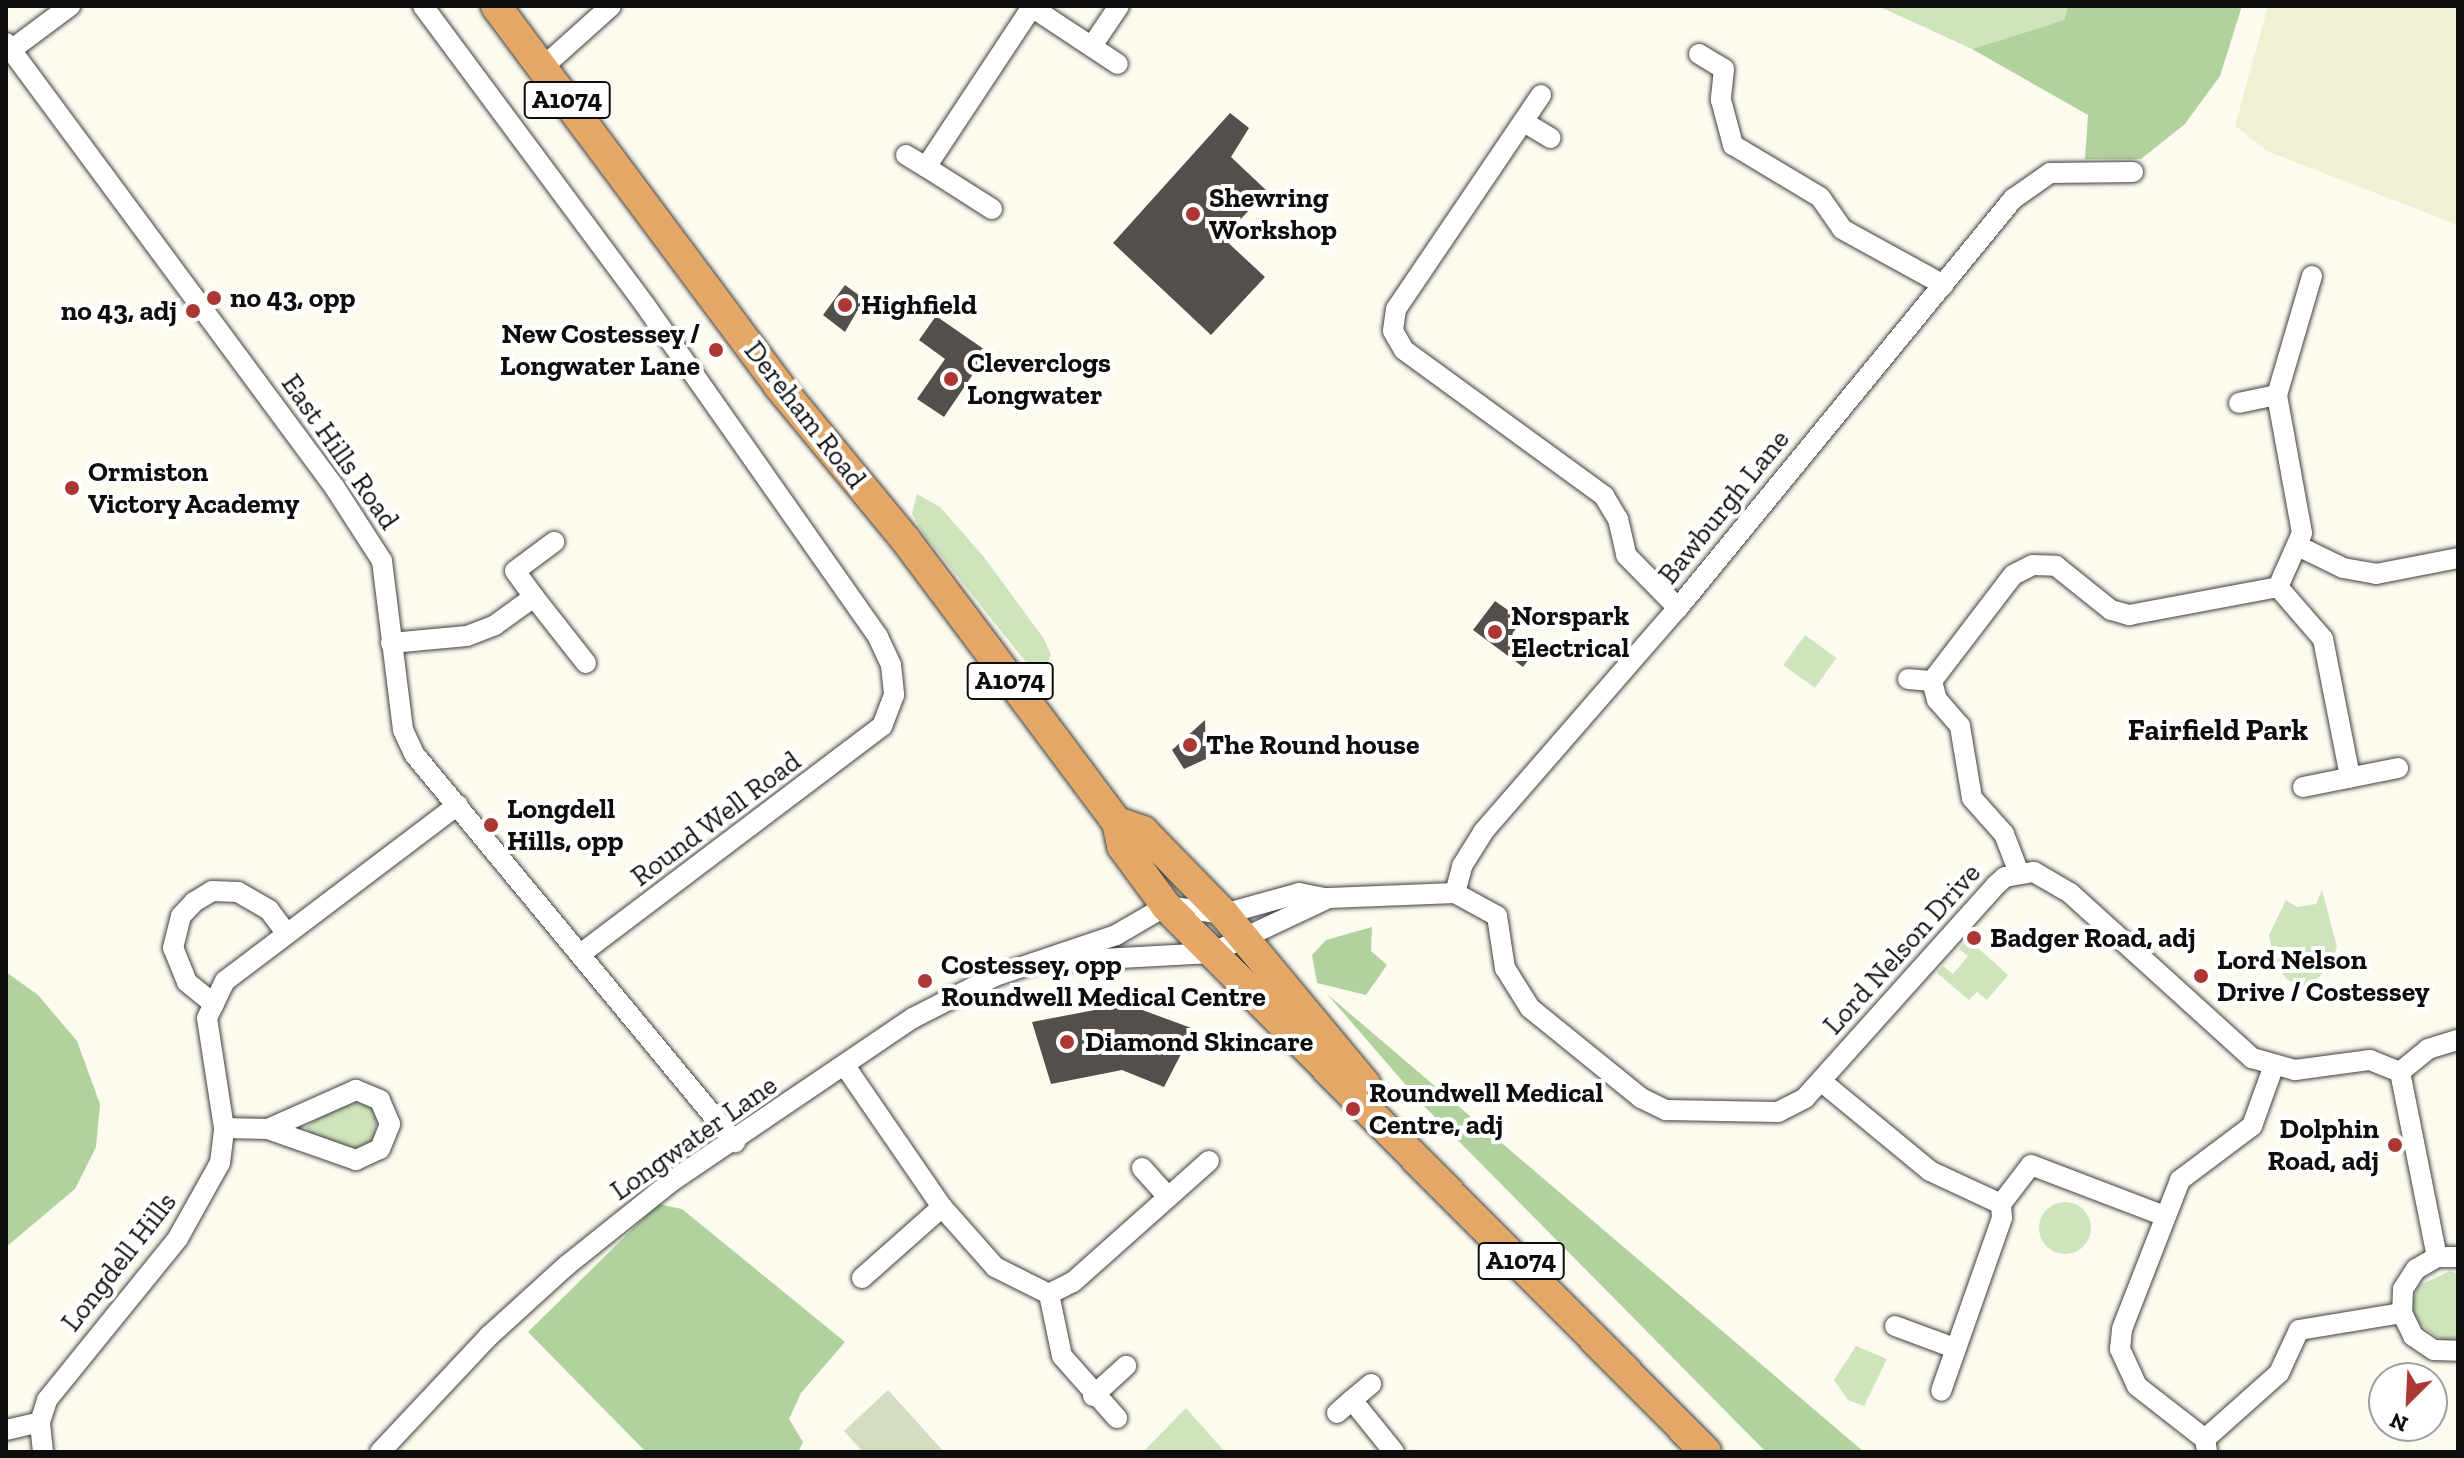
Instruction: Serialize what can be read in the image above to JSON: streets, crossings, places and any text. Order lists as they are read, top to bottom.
{
  "streets": {
    "highway": ["A1074", "Dereham Road"],
    "street": [
      "East Hills Road",
      "Bawburgh Lane",
      "Round Well Road",
      "Lord Nelson Drive",
      "Longwater Lane",
      "Longdell Hills"
    ]
  },
  "crossings": [
    ["Dereham Road", "Longwater Lane"],
    ["East Hills Road", "Round Well Road"],
    ["East Hills Road", "Longwater Lane"],
    ["East Hills Road", "Longdell Hills"],
    ["Bawburgh Lane", "Lord Nelson Drive"]
  ],
  "districts": ["Fairfield Park"],
  "places": [
    "Shewring Workshop",
    "no 43, opp",
    "Highfield",
    "no 43, adj",
    "New Costessey / Longwater Lane",
    "Cleverclogs Longwater",
    "Ormiston Victory Academy",
    "Norspark Electrical",
    "The Round house",
    "Longdell Hills, opp",
    "Badger Road, adj",
    "Lord Nelson Drive / Costessey",
    "Costessey, opp Roundwell Medical Centre",
    "Diamond Skincare",
    "Roundwell Medical Centre, adj",
    "Dolphin Road, adj"
  ],
  "north": "bottom left"
}
